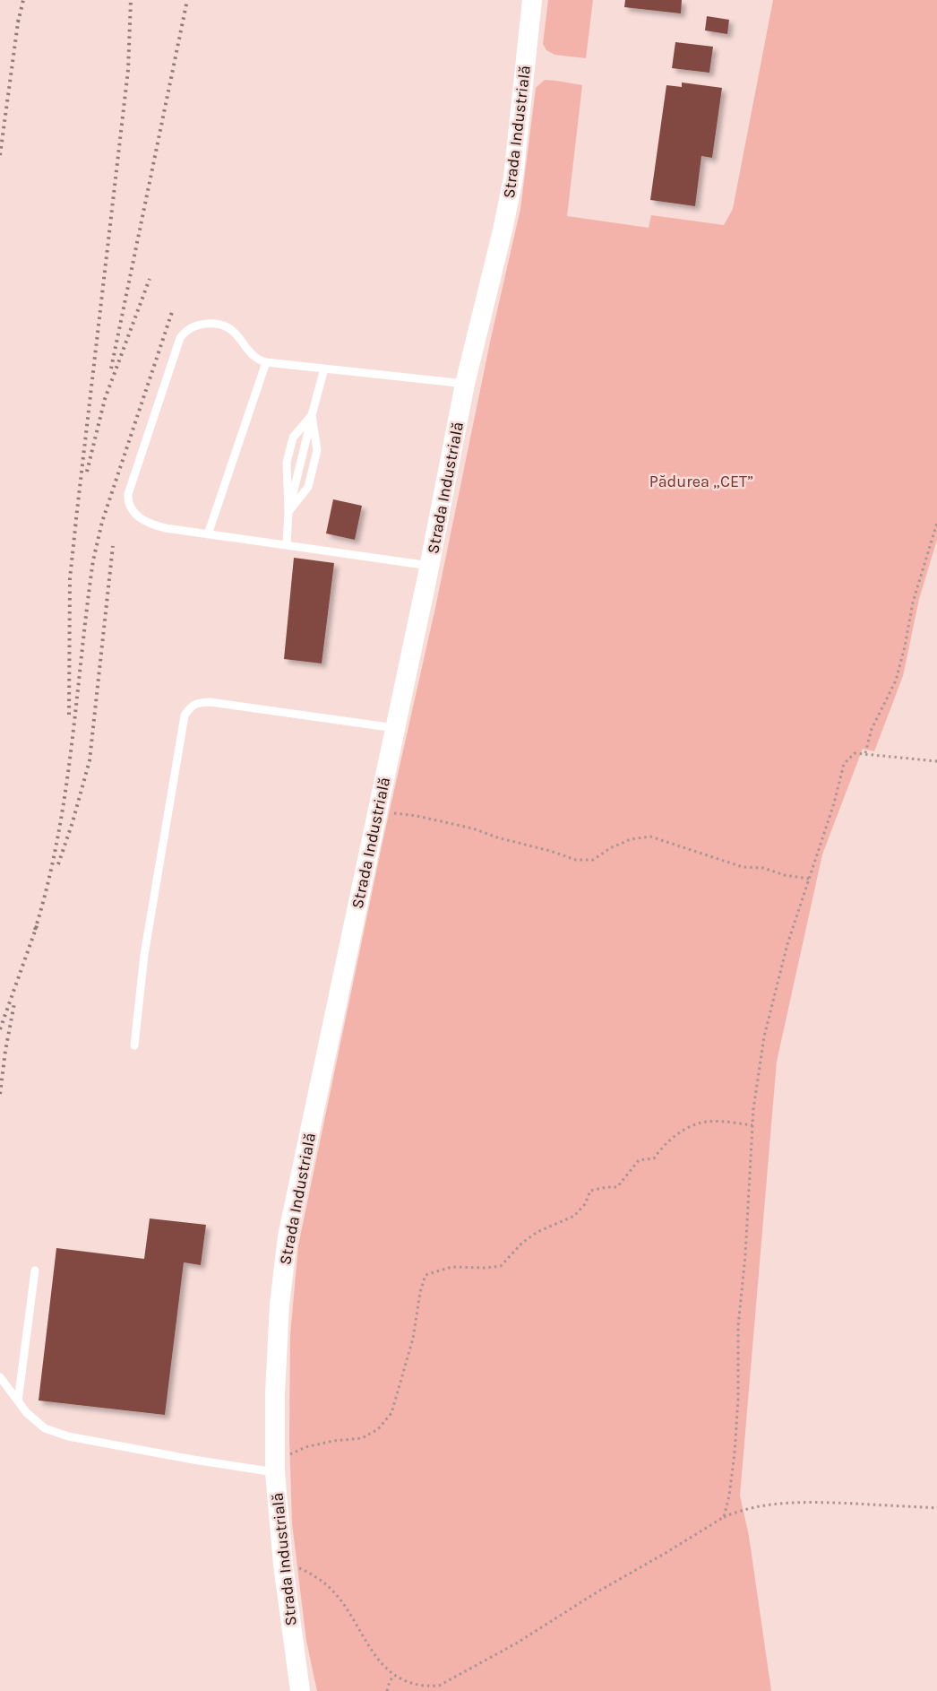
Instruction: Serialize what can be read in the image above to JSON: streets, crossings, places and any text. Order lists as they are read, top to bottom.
{
  "streets": {
    "street": ["Strada Industrială"]
  },
  "parks": ["Pădurea „CET”"]
}
